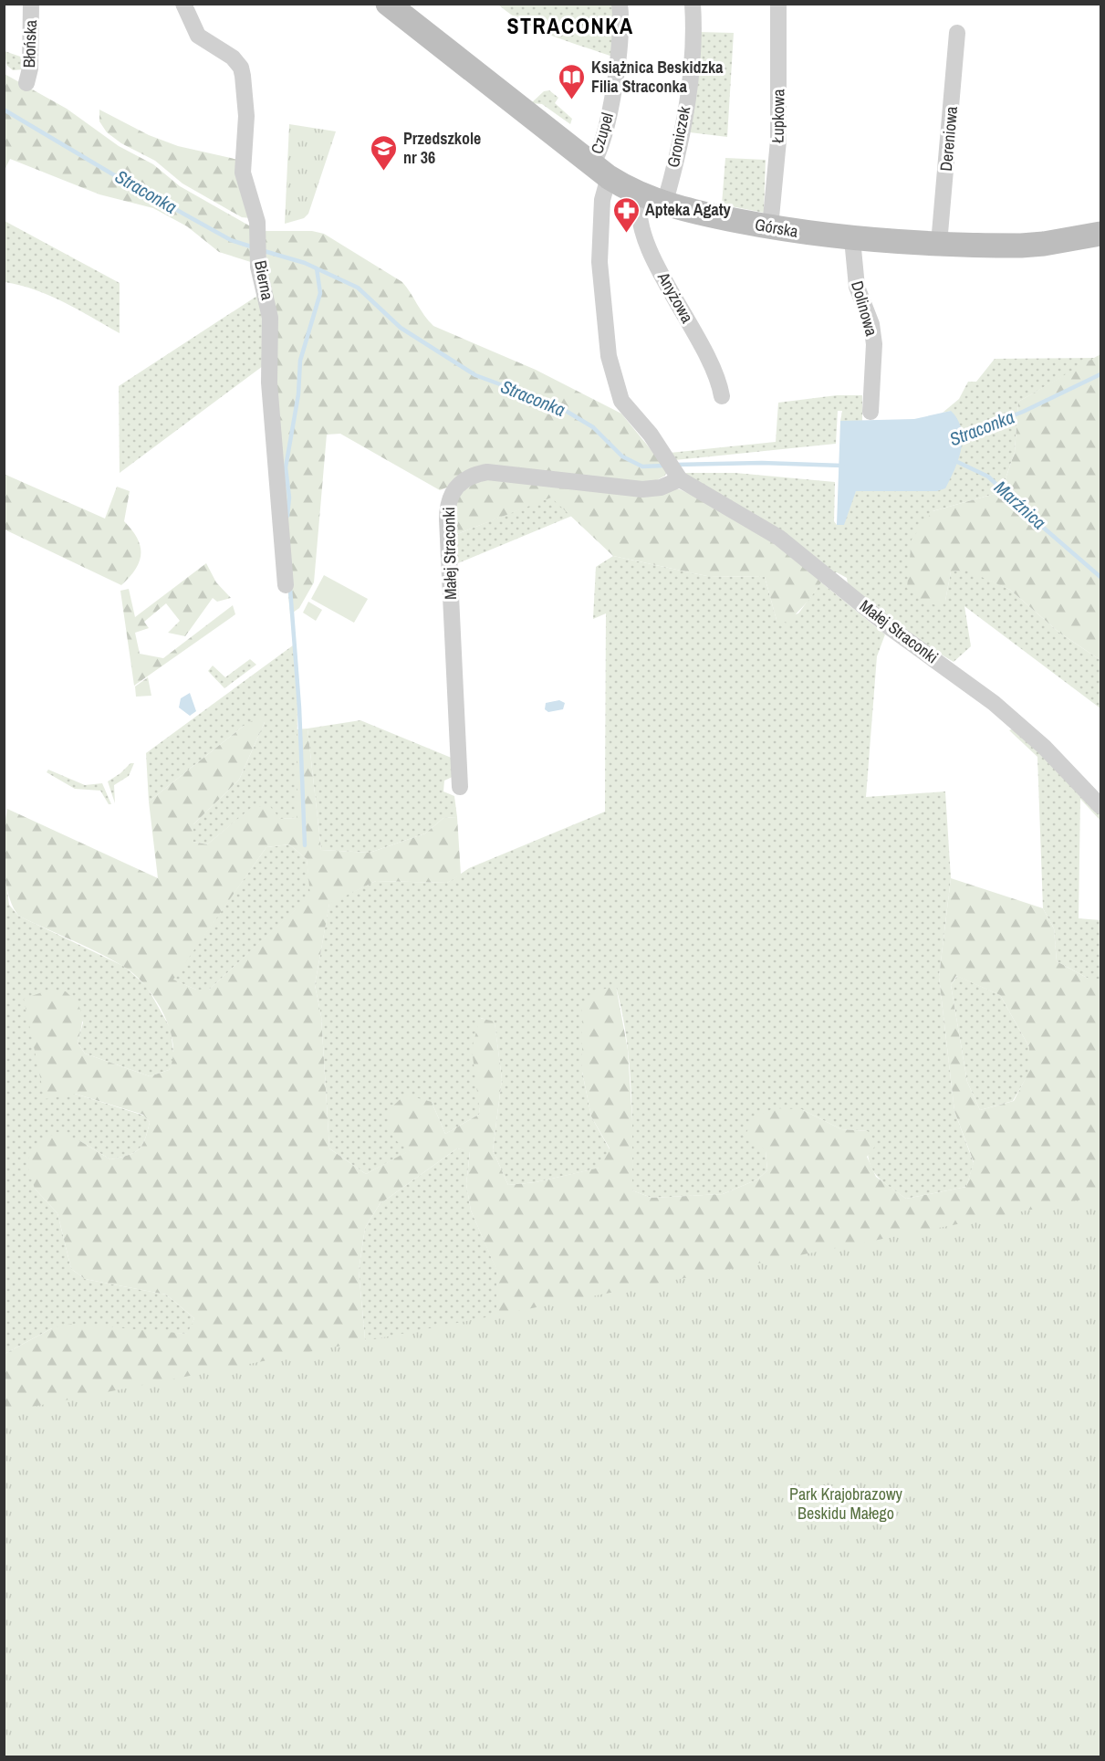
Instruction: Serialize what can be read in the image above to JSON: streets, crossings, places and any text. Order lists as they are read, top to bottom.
{
  "streets": {
    "street": [
      "Błońska",
      "Łupkowa",
      "Czupel",
      "Groniczek",
      "Dereniowa",
      "Górska",
      "Bierna",
      "Anyżowa",
      "Dolinowa",
      "Małej Straconki"
    ]
  },
  "crossings": [
    ["Łupkowa", "Górska"],
    ["Czupel", "Górska"],
    ["Czupel", "Małej Straconki"],
    ["Groniczek", "Górska"],
    ["Dereniowa", "Górska"],
    ["Górska", "Anyżowa"],
    ["Górska", "Dolinowa"],
    ["Górska", "Małej Straconki"]
  ],
  "districts": ["STRACONKA"],
  "water": ["Straconka", "Marźnica"],
  "parks": ["Park Krajobrazowy Beskidu Małego"],
  "places": {
    "library": ["Książnica Beskidzka Filia Straconka"],
    "school or university": ["Przedszkole nr 36"],
    "pharmacy": ["Apteka Agaty"]
  }
}
